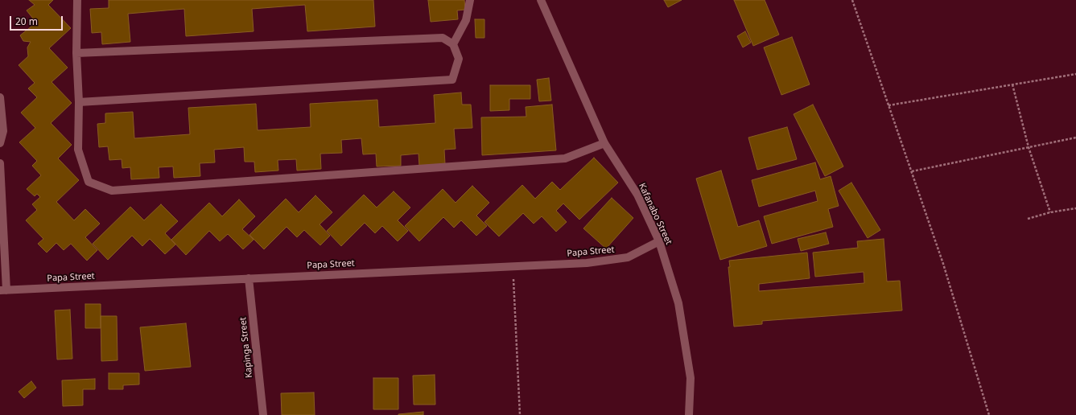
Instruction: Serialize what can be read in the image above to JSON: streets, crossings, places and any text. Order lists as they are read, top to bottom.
{
  "streets": {
    "street": ["Kafanabo Street", "Papa Street", "Kapinga Street"]
  },
  "crossings": [
    ["Kafanabo Street", "Papa Street"],
    ["Papa Street", "Kapinga Street"]
  ],
  "scale_bar": "20 m"
}
